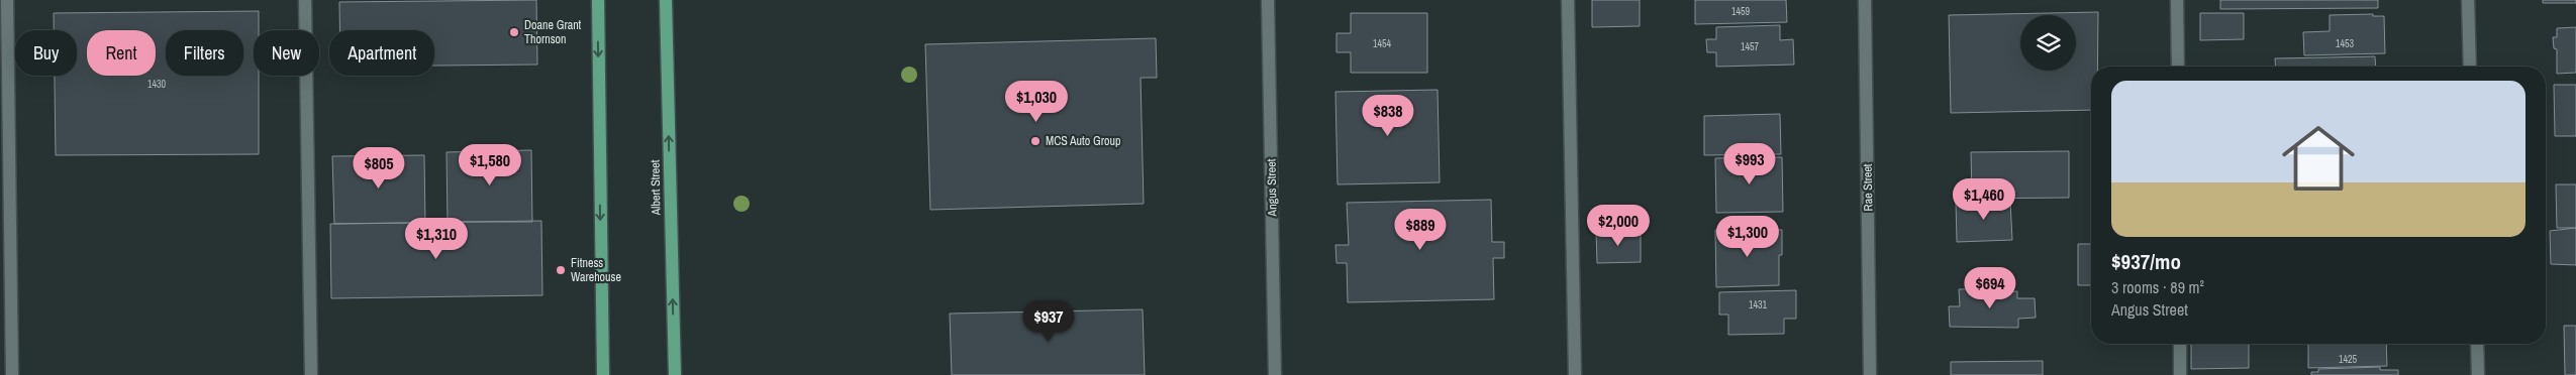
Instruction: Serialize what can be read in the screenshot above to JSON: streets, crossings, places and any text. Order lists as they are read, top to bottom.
{
  "streets": {
    "main road": ["Albert Street"],
    "street": ["Angus Street", "Rae Street"]
  },
  "places": ["Doane Grant Thornson", "MCS Auto Group", "Fitness Warehouse"],
  "house_numbers": [
    "1459",
    "1454",
    "1453",
    "1457",
    "1430",
    "1431",
    "1425"
  ],
  "page": {
    "chip": [
      "Buy",
      "Rent",
      "Filters",
      "New",
      "Apartment"
    ],
    "list": [
      {
        "name": "$937/mo",
        "note": "3 rooms · 89 m² · Angus Street"
      }
    ],
    "price": [
      "$1,030",
      "$838",
      "$993",
      "$1,580",
      "$805",
      "$1,460",
      "$2,000",
      "$889",
      "$1,300",
      "$1,310",
      "$694",
      "$937"
    ]
  }
}
